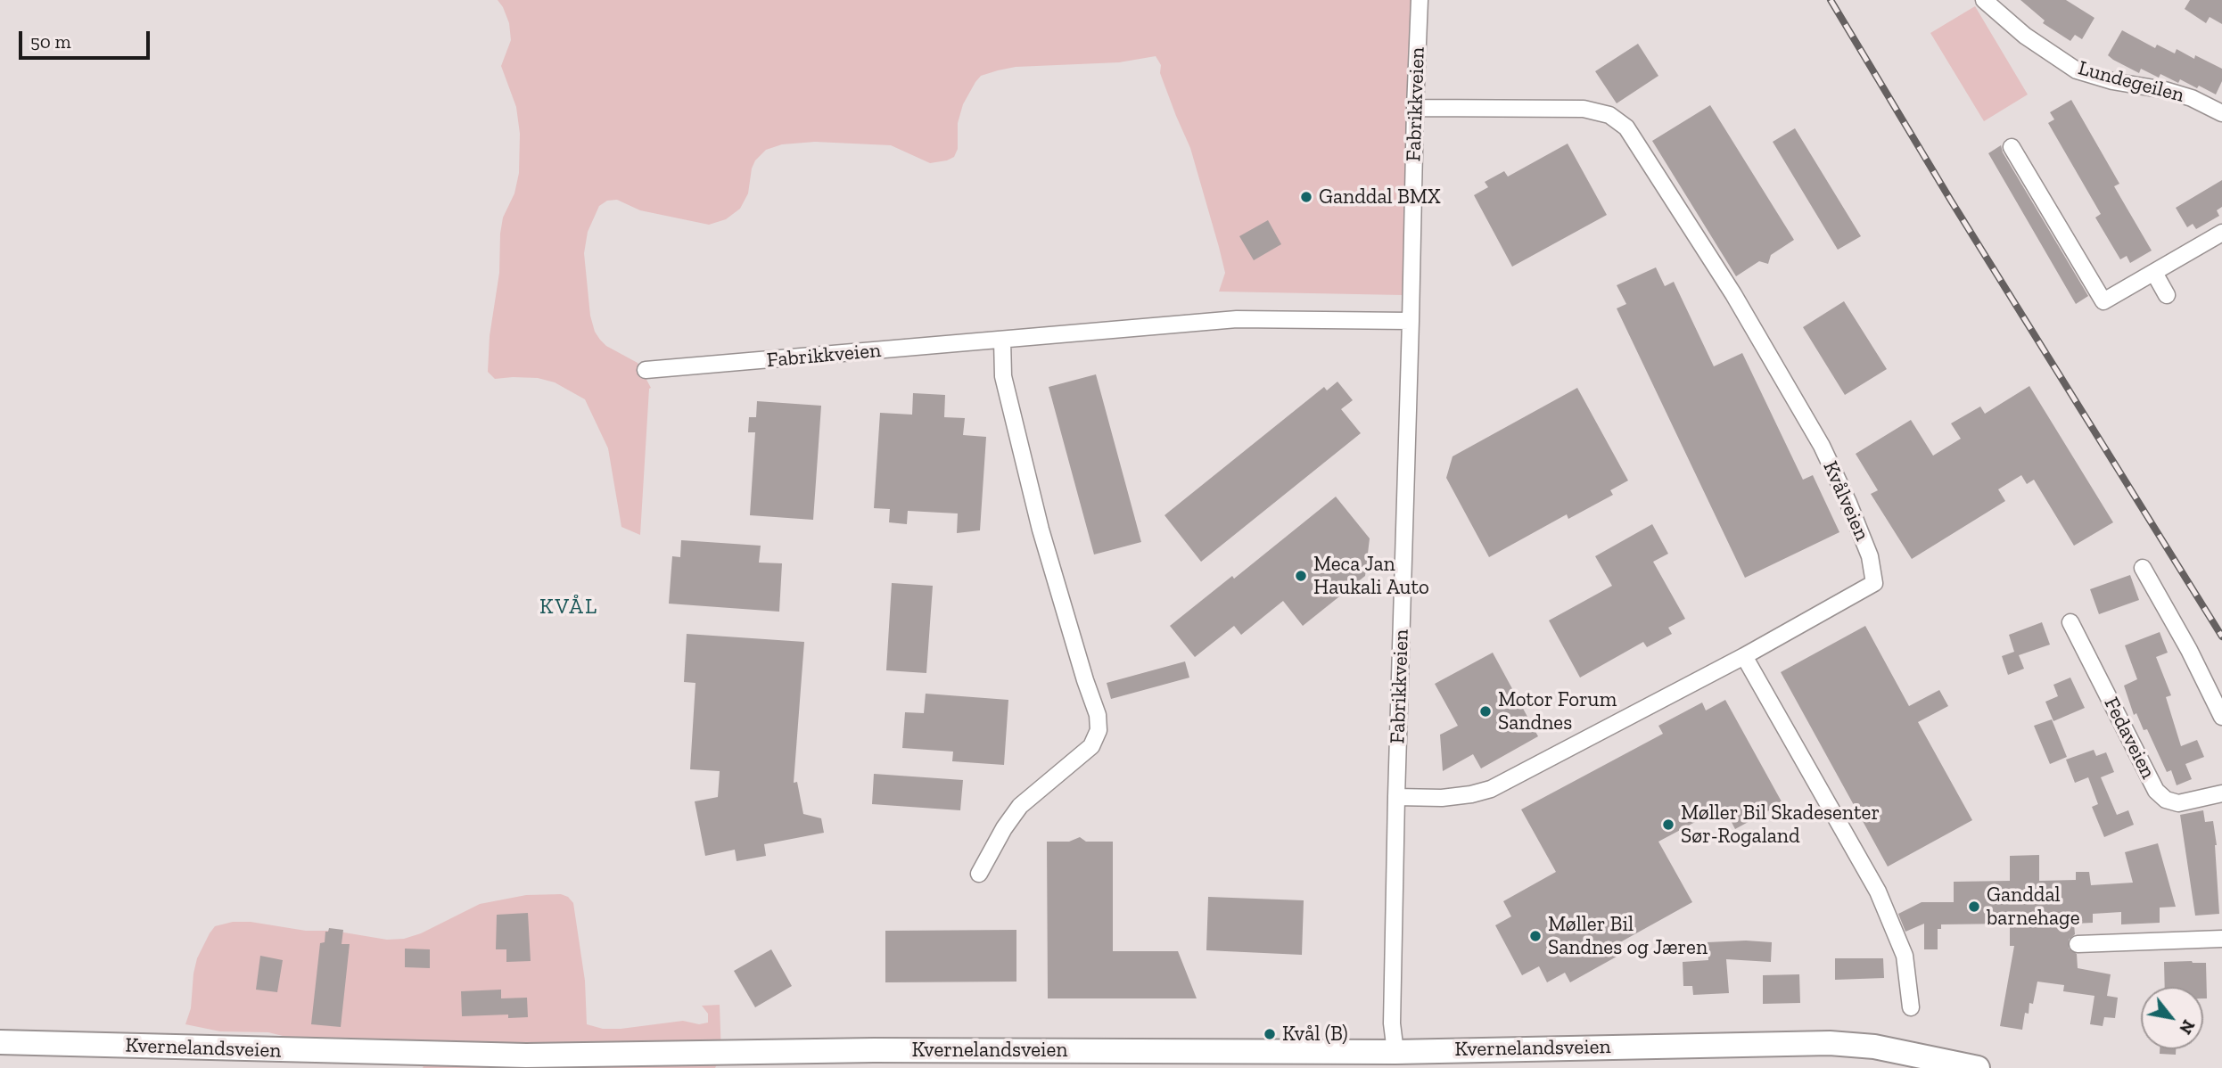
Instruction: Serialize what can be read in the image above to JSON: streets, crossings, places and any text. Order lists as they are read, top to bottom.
{
  "streets": {
    "main road": ["Kvernelandsveien"],
    "street": [
      "Lundegeilen",
      "Fabrikkveien",
      "Kvålveien",
      "Fedaveien"
    ]
  },
  "crossings": [
    ["Fabrikkveien", "Kvålveien"],
    ["Fabrikkveien", "Kvernelandsveien"]
  ],
  "districts": ["KVÅL"],
  "places": [
    "Ganddal BMX",
    "Meca Jan Haukali Auto",
    "Motor Forum Sandnes",
    "Møller Bil Skadesenter Sør-Rogaland",
    "Ganddal barnehage",
    "Møller Bil Sandnes og Jæren",
    "Kvål (B)"
  ],
  "scale_bar": "50 m",
  "north": "bottom right"
}
